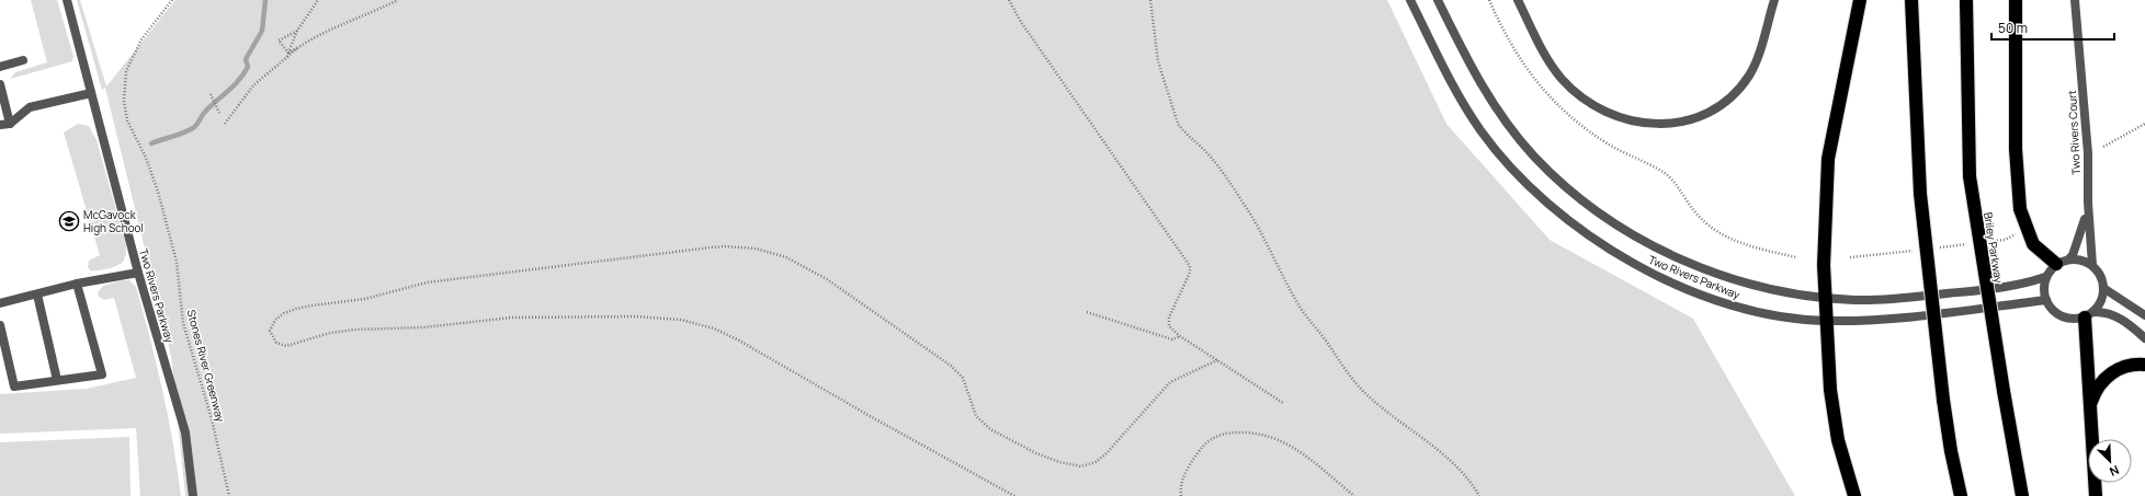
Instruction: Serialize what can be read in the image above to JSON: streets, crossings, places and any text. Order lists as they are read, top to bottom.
{
  "streets": {
    "highway": ["Briley Parkway"],
    "street": ["Two Rivers Court", "Two Rivers Parkway"],
    "path": ["Stones River Greenway"]
  },
  "crossings": [
    ["Two Rivers Court", "Two Rivers Parkway"]
  ],
  "places": {
    "school or university": ["McGavock High School"]
  },
  "scale_bar": "50 m",
  "north": "bottom right"
}
